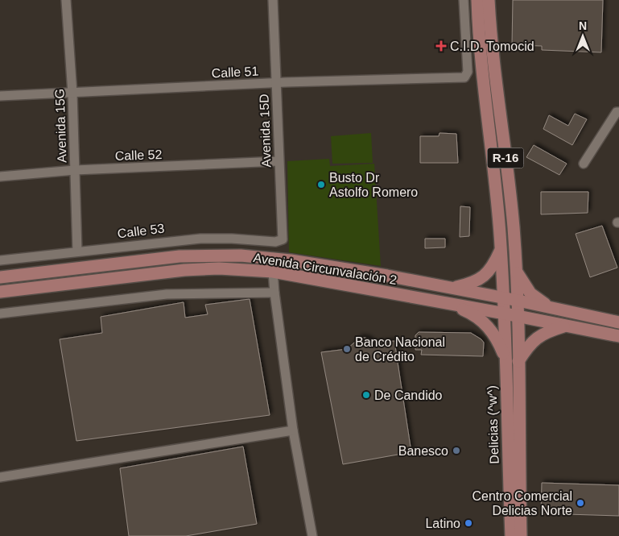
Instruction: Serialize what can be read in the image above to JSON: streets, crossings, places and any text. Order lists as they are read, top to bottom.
{
  "streets": {
    "main road": ["R-16", "Avenida Circunvalación 2", "Delicias (^w^)"],
    "street": [
      "Calle 51",
      "Avenida 15G",
      "Avenida 15D",
      "Calle 52",
      "Calle 53"
    ]
  },
  "crossings": [
    ["Calle 51", "Avenida 15G"],
    ["Calle 51", "Avenida 15D"],
    ["Avenida 15G", "Calle 52"],
    ["Avenida 15G", "Calle 53"],
    ["Avenida 15D", "Calle 52"],
    ["Avenida 15D", "Calle 53"],
    ["R-16", "Avenida Circunvalación 2"],
    ["R-16", "Delicias (^w^)"],
    ["Avenida Circunvalación 2", "Delicias (^w^)"]
  ],
  "places": {
    "health": ["C.I.D. Tomocid"],
    "other": [
      "Busto Dr Astolfo Romero",
      "Banco Nacional de Crédito",
      "De Candido",
      "Banesco",
      "Centro Comercial Delicias Norte",
      "Latino"
    ]
  },
  "north": "top"
}
